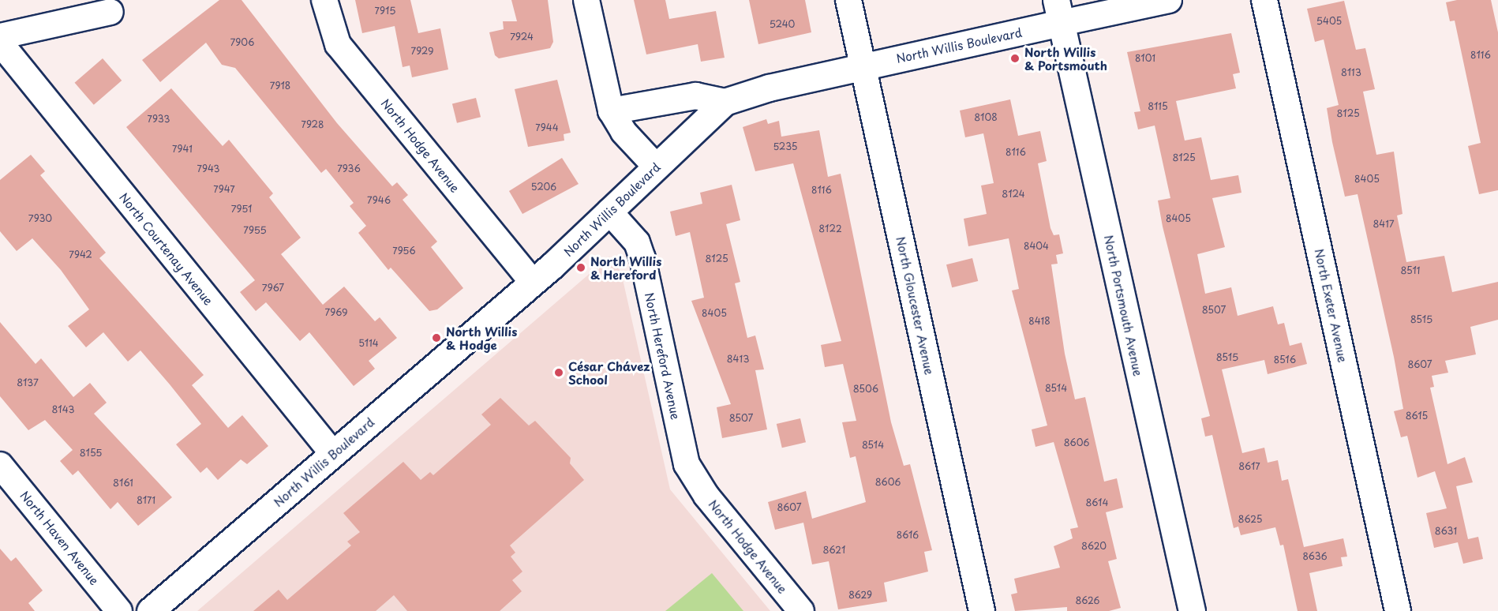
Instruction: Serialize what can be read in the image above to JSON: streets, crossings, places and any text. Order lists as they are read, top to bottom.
{
  "streets": {
    "street": [
      "North Willis Boulevard",
      "North Hodge Avenue",
      "North Courtenay Avenue",
      "North Gloucester Avenue",
      "North Portsmouth Avenue",
      "North Exeter Avenue",
      "North Hereford Avenue",
      "North Haven Avenue"
    ]
  },
  "crossings": [
    ["North Willis Boulevard", "North Hodge Avenue"],
    ["North Willis Boulevard", "North Courtenay Avenue"],
    ["North Willis Boulevard", "North Gloucester Avenue"],
    ["North Willis Boulevard", "North Portsmouth Avenue"],
    ["North Willis Boulevard", "North Hereford Avenue"],
    ["North Hodge Avenue", "North Hereford Avenue"]
  ],
  "places": [
    "North Willis & Portsmouth",
    "North Willis & Hereford",
    "North Willis & Hodge",
    "César Chávez School"
  ],
  "house_numbers": [
    "7915",
    "5405",
    "5240",
    "7924",
    "7906",
    "7929",
    "8116",
    "8101",
    "8113",
    "7918",
    "8115",
    "8125",
    "8108",
    "7933",
    "7928",
    "7944",
    "5235",
    "7941",
    "8116",
    "8125",
    "7943",
    "7936",
    "8405",
    "5206",
    "7947",
    "8116",
    "8124",
    "7946",
    "7951",
    "7930",
    "8405",
    "8417",
    "8122",
    "7955",
    "8404",
    "7956",
    "7942",
    "8125",
    "8511",
    "7967",
    "8507",
    "7969",
    "8405",
    "8515",
    "8418",
    "5114",
    "8515",
    "8413",
    "8516",
    "8607",
    "8137",
    "8514",
    "8506",
    "8143",
    "8615",
    "8507",
    "8606",
    "8514",
    "8155",
    "8617",
    "8606",
    "8161",
    "8171",
    "8614",
    "8607",
    "8625",
    "8631",
    "8616",
    "8620",
    "8621",
    "8636",
    "8629",
    "8626"
  ]
}
